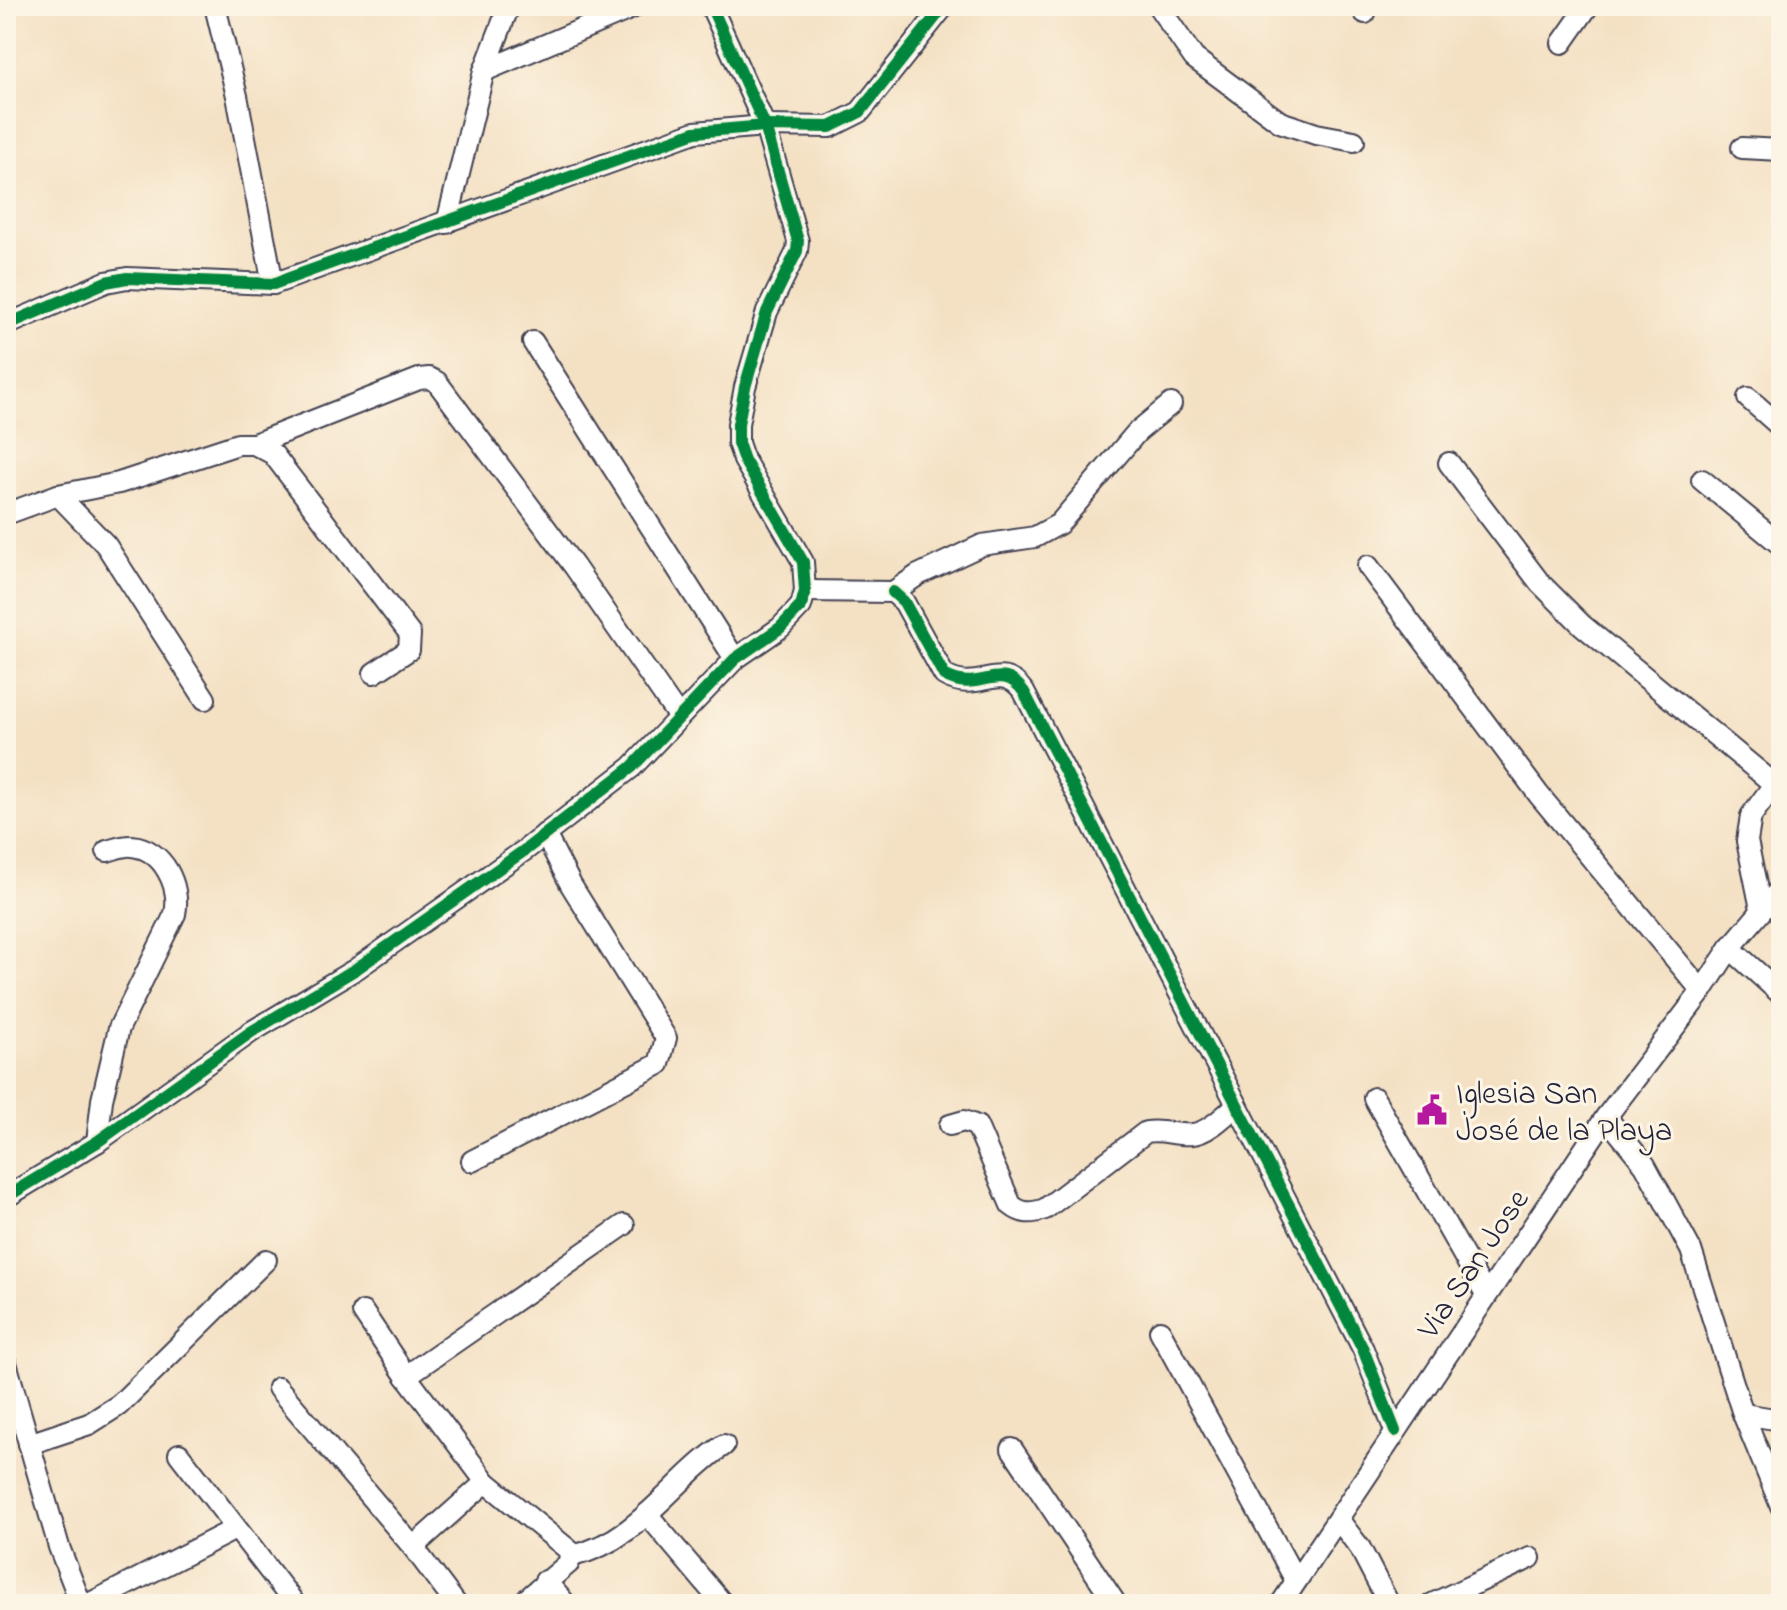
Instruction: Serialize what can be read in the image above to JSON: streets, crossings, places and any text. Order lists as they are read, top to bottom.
{
  "streets": {
    "street": ["Via San Jose"]
  },
  "places": {
    "public building": ["Iglesia San José de la Playa"]
  }
}
